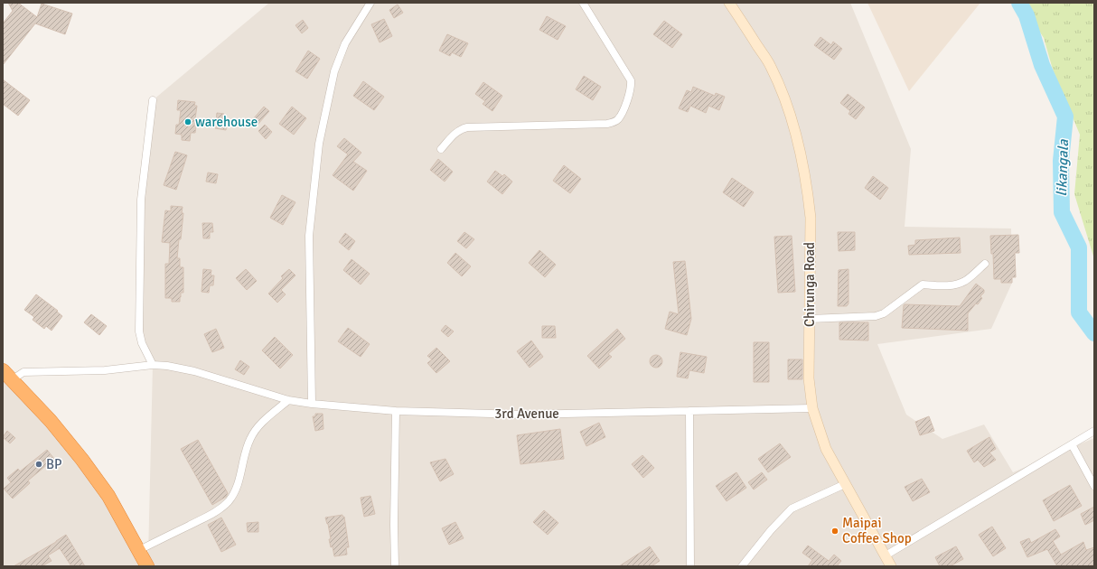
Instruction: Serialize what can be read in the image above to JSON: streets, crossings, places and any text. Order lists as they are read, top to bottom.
{
  "streets": {
    "street": ["Chirunga Road", "3rd Avenue"]
  },
  "crossings": [
    ["Chirunga Road", "3rd Avenue"]
  ],
  "water": ["likangala"],
  "places": ["warehouse", "BP", "Maipai Coffee Shop"]
}
